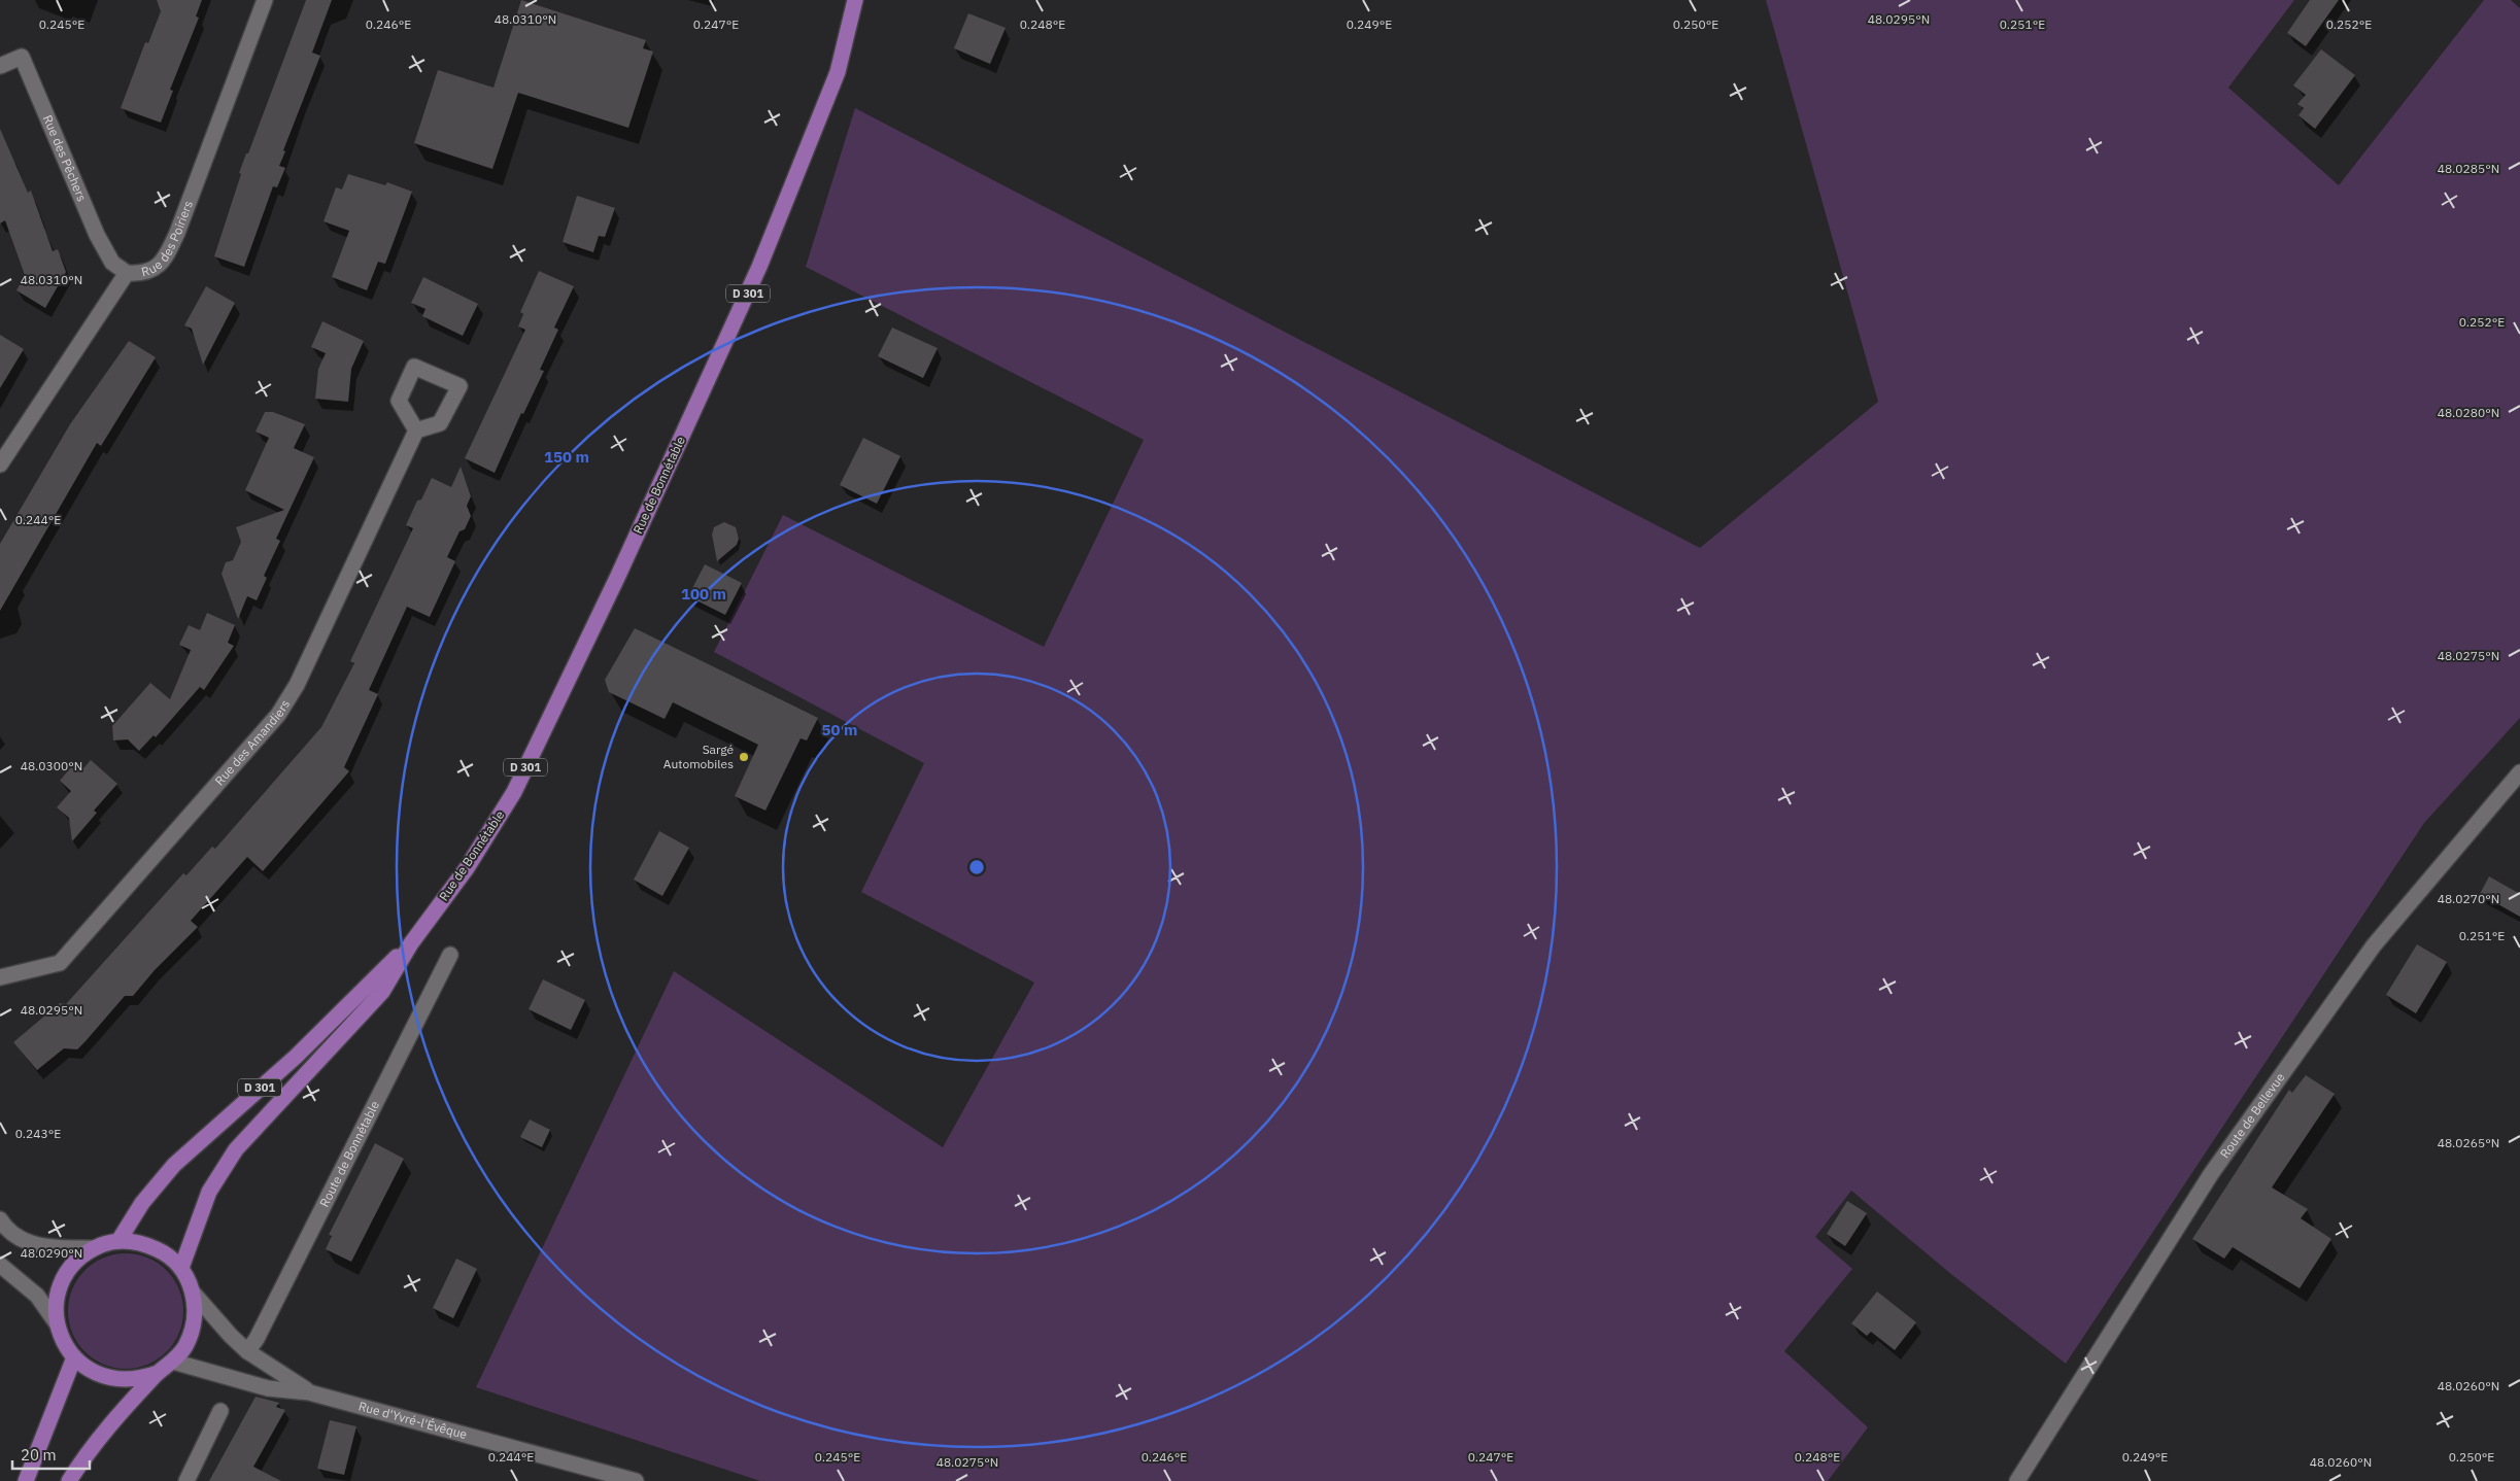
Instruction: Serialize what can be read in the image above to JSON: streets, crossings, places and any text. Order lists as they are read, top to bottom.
{
  "streets": {
    "main road": ["D 301", "Rue de Bonnétable"],
    "street": [
      "Rue des Pêchers",
      "Rue des Poiriers",
      "Rue des Amandiers",
      "Route de Bellevue",
      "Route de Bonnétable",
      "Rue d'Yvré-l'Évêque"
    ]
  },
  "crossings": [
    ["Rue des Pêchers", "Rue des Poiriers"],
    ["D 301", "Rue de Bonnétable"]
  ],
  "places": ["Sargé Automobiles"],
  "scale_bar": "20 m",
  "coordinates": [
    "48.0310°N",
    "48.0295°N",
    "0.245°E",
    "0.246°E",
    "0.247°E",
    "0.248°E",
    "0.249°E",
    "0.250°E",
    "0.251°E",
    "0.252°E",
    "48.0285°N",
    "48.0280°N",
    "0.244°E",
    "48.0275°N",
    "48.0300°N",
    "48.0270°N",
    "0.243°E",
    "48.0265°N",
    "48.0290°N",
    "48.0260°N"
  ],
  "rings": ["150 m", "100 m", "50 m"]
}
